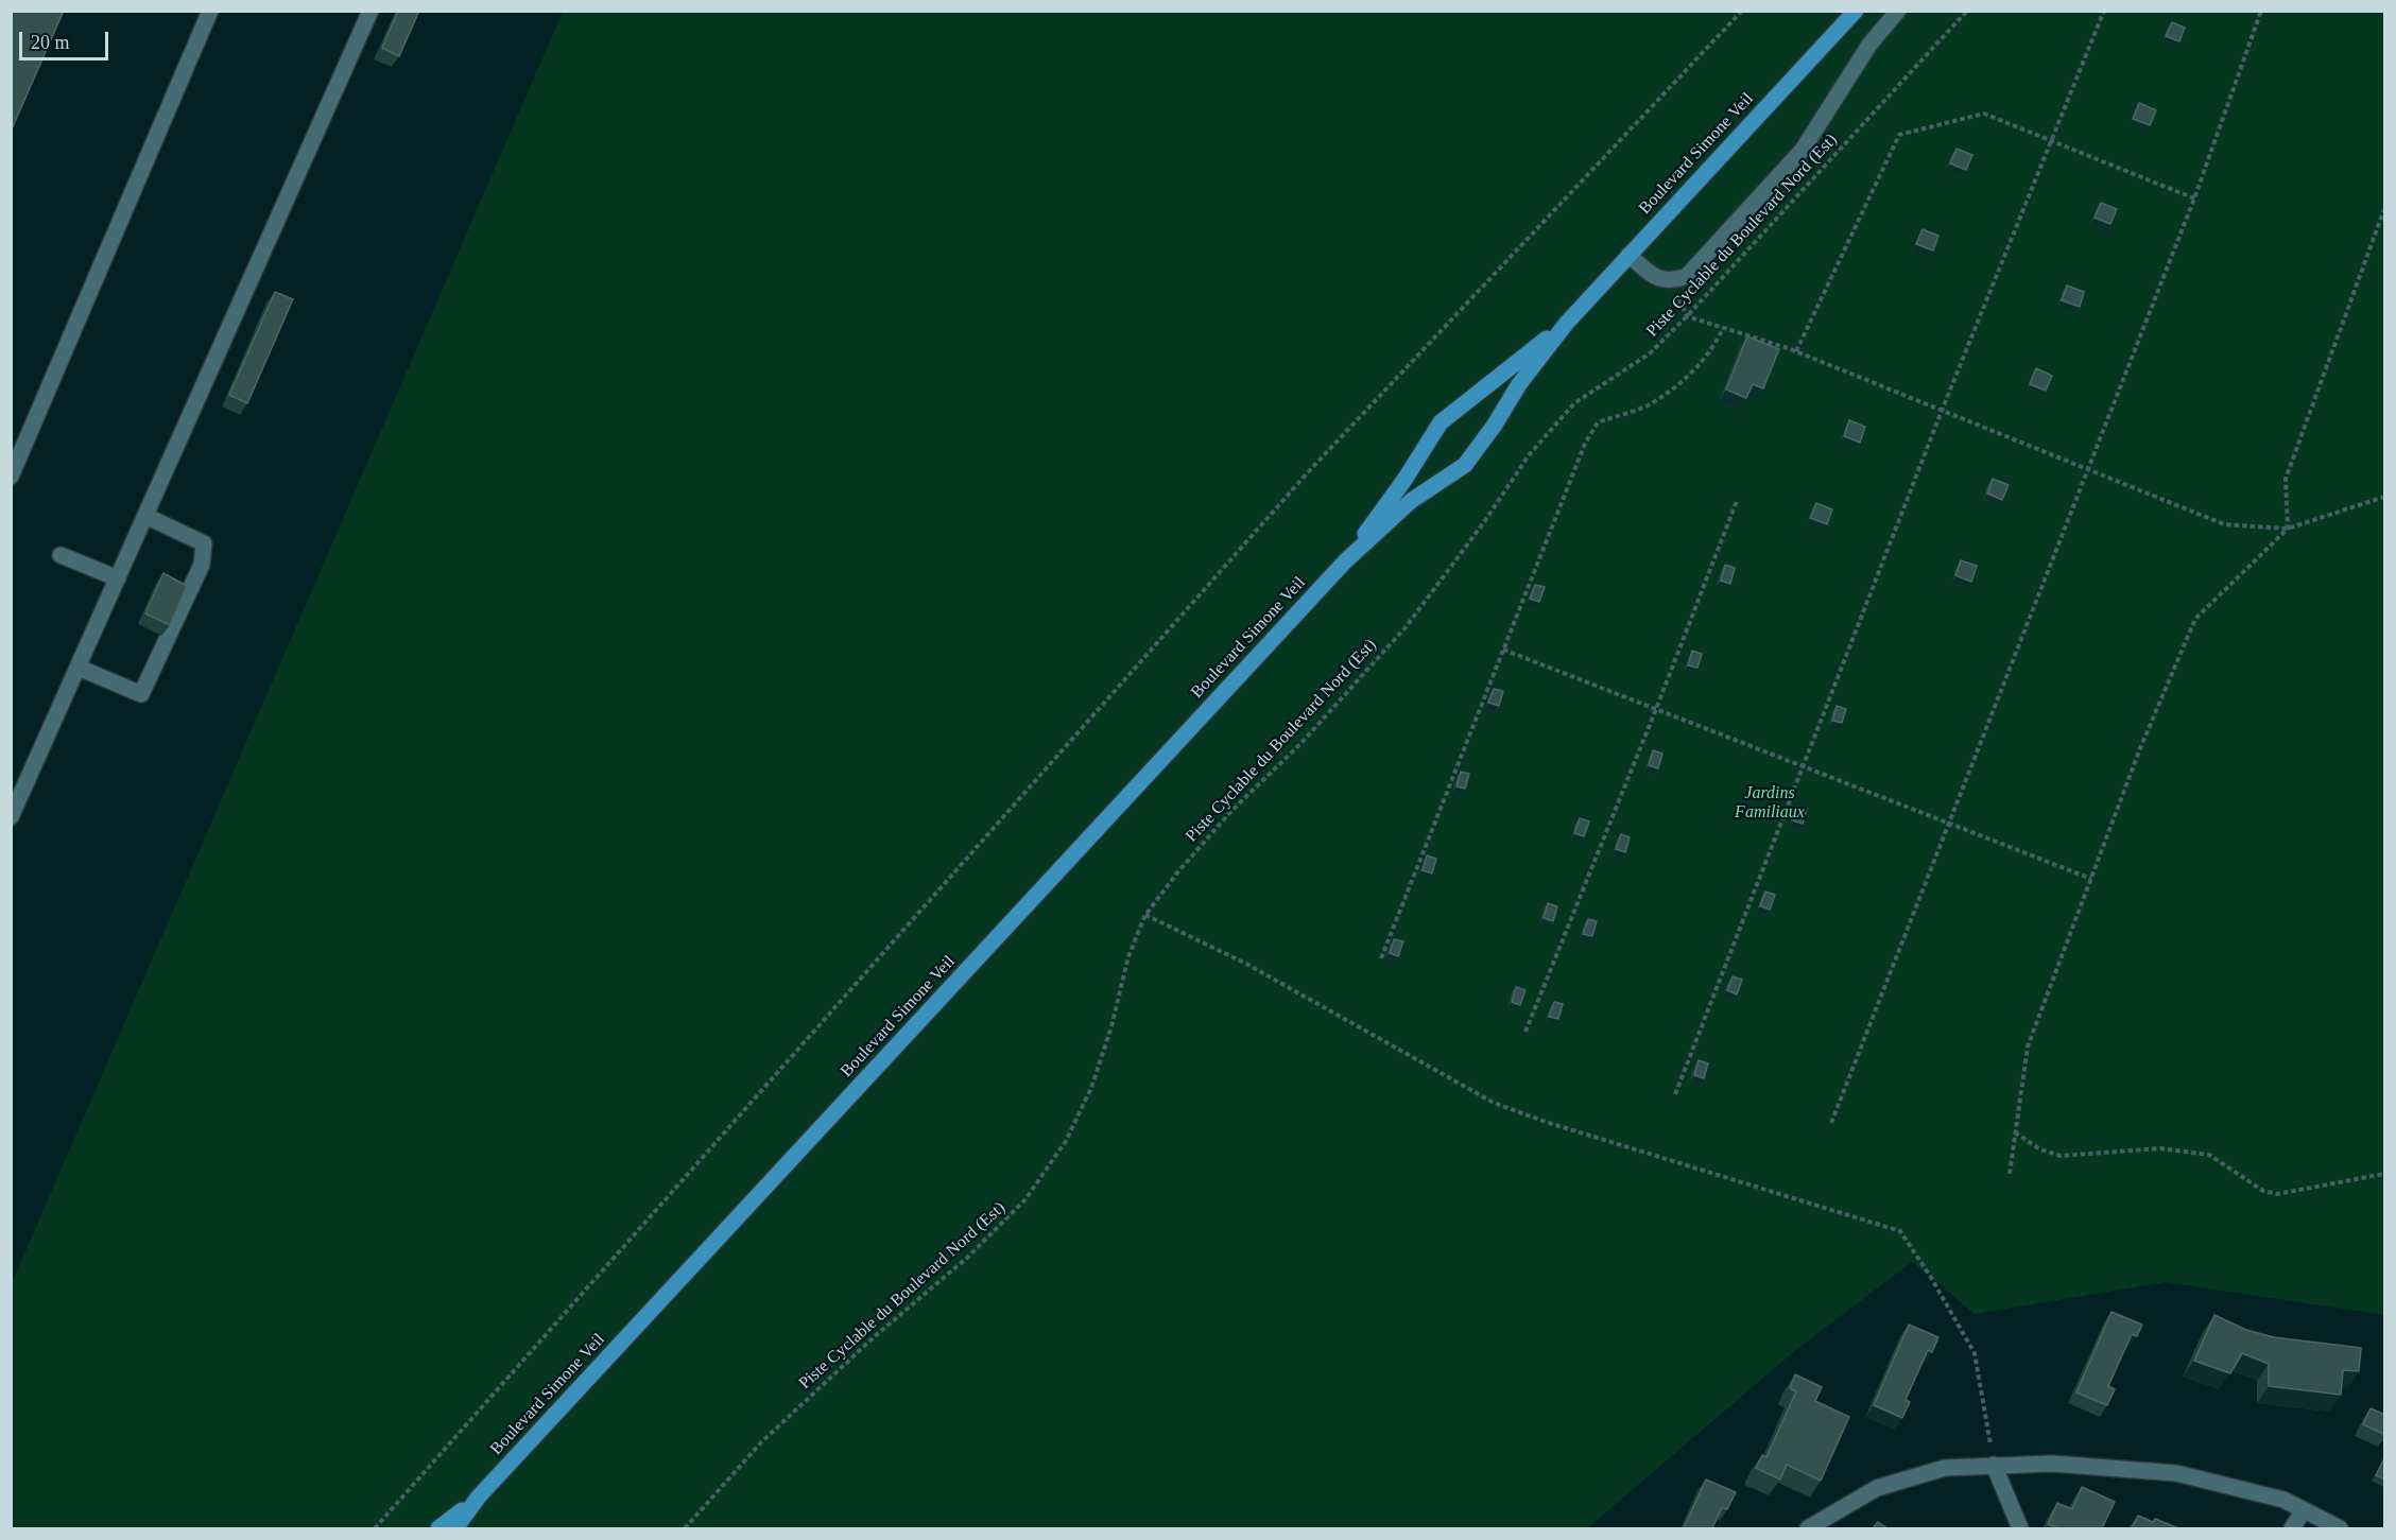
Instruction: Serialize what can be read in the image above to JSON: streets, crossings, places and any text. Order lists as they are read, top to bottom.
{
  "streets": {
    "main road": ["Boulevard Simone Veil"],
    "path": ["Piste Cyclable du Boulevard Nord (Est)"]
  },
  "parks": ["Jardins Familiaux"],
  "scale_bar": "20 m"
}
